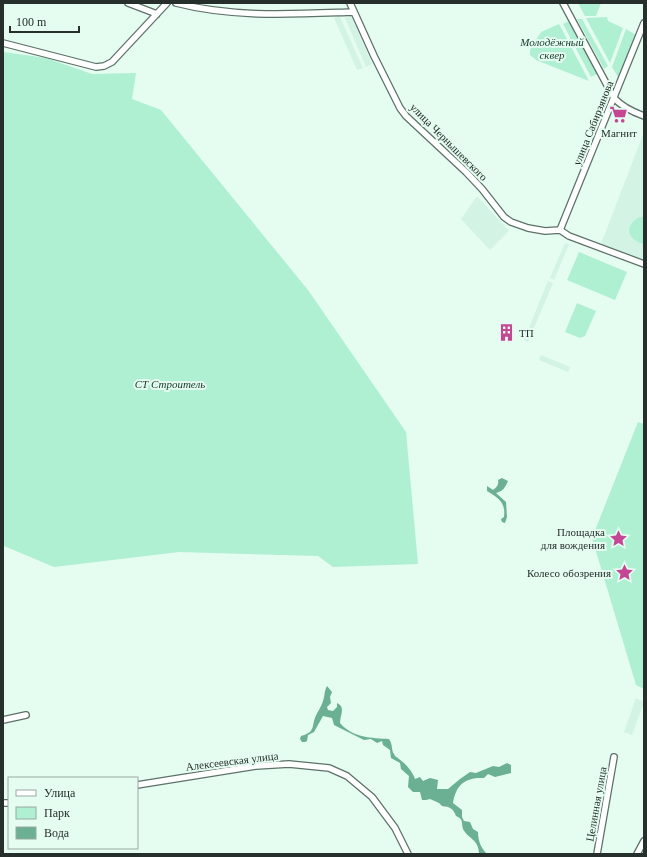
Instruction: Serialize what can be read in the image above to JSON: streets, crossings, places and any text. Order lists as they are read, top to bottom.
{
  "streets": {
    "street": [
      "улица Сабирзянова",
      "улица Чернышевского",
      "Алексеевская улица",
      "Целинная улица"
    ]
  },
  "crossings": [
    ["улица Сабирзянова", "улица Чернышевского"]
  ],
  "parks": ["Молодёжный сквер", "СТ Строитель"],
  "places": {
    "supermarket": ["Магнит"],
    "building": ["ТП"],
    "place": ["Площадка для вождения", "Колесо обозрения"]
  },
  "legend": ["Улица", "Парк", "Вода"],
  "scale_bar": "100 m"
}
